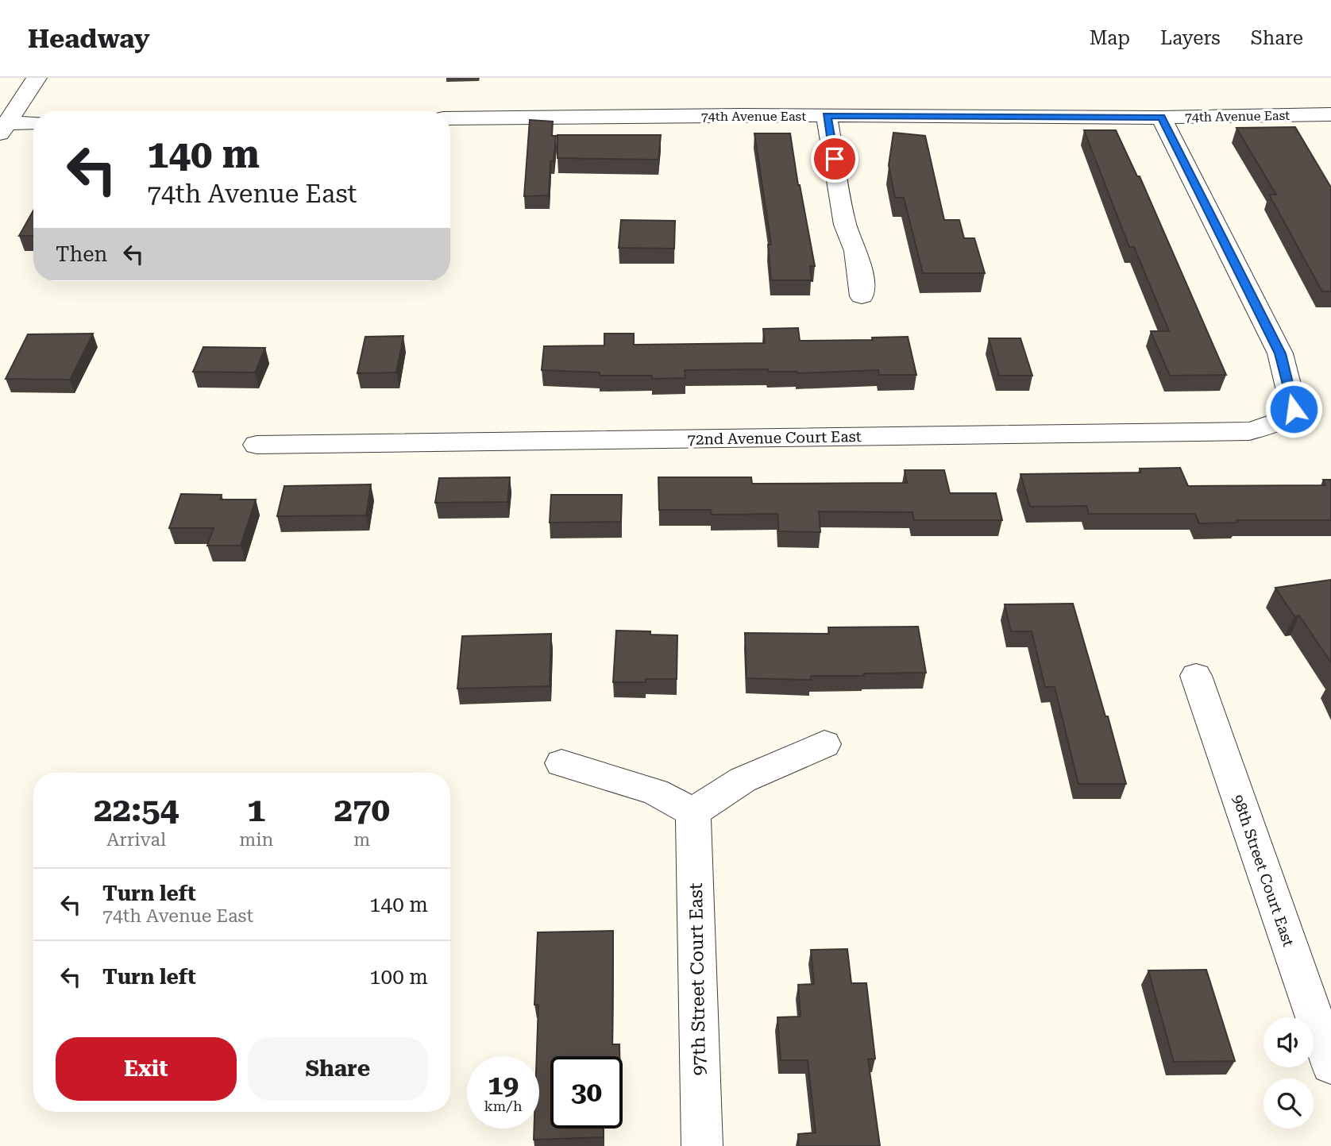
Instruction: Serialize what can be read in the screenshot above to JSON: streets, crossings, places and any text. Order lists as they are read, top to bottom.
{
  "streets": {
    "street": [
      "74th Avenue East",
      "72nd Avenue Court East",
      "98th Street Court East",
      "97th Street Court East"
    ]
  },
  "crossings": [
    ["74th Avenue East", "72nd Avenue Court East"]
  ],
  "page": {
    "header": "Headway",
    "nav": ["Map", "Layers", "Share"],
    "turn": ["140 m", "74th Avenue East"],
    "then": "Then",
    "eta": [
      "22:54",
      "Arrival",
      "1",
      "min",
      "270",
      "m"
    ],
    "list": [
      {
        "name": "Turn left",
        "note": "74th Avenue East",
        "value": "140 m"
      },
      {
        "name": "Turn left",
        "value": "100 m"
      }
    ],
    "buttons": ["Exit", "Share"],
    "speed": "19 km/h",
    "limit": "30"
  }
}
